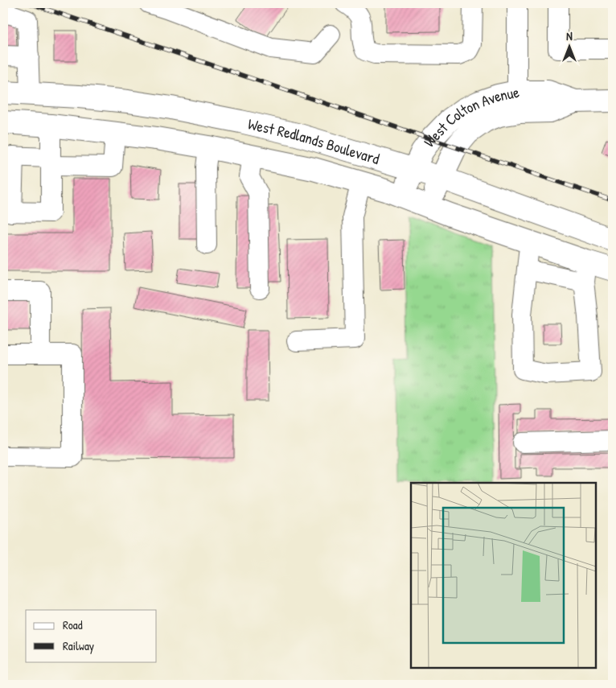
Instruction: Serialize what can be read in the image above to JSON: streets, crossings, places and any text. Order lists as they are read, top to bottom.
{
  "streets": {
    "main road": ["West Colton Avenue", "West Redlands Boulevard"]
  },
  "crossings": [
    ["West Colton Avenue", "West Redlands Boulevard"]
  ],
  "legend": ["Road", "Railway"],
  "north": "top"
}
